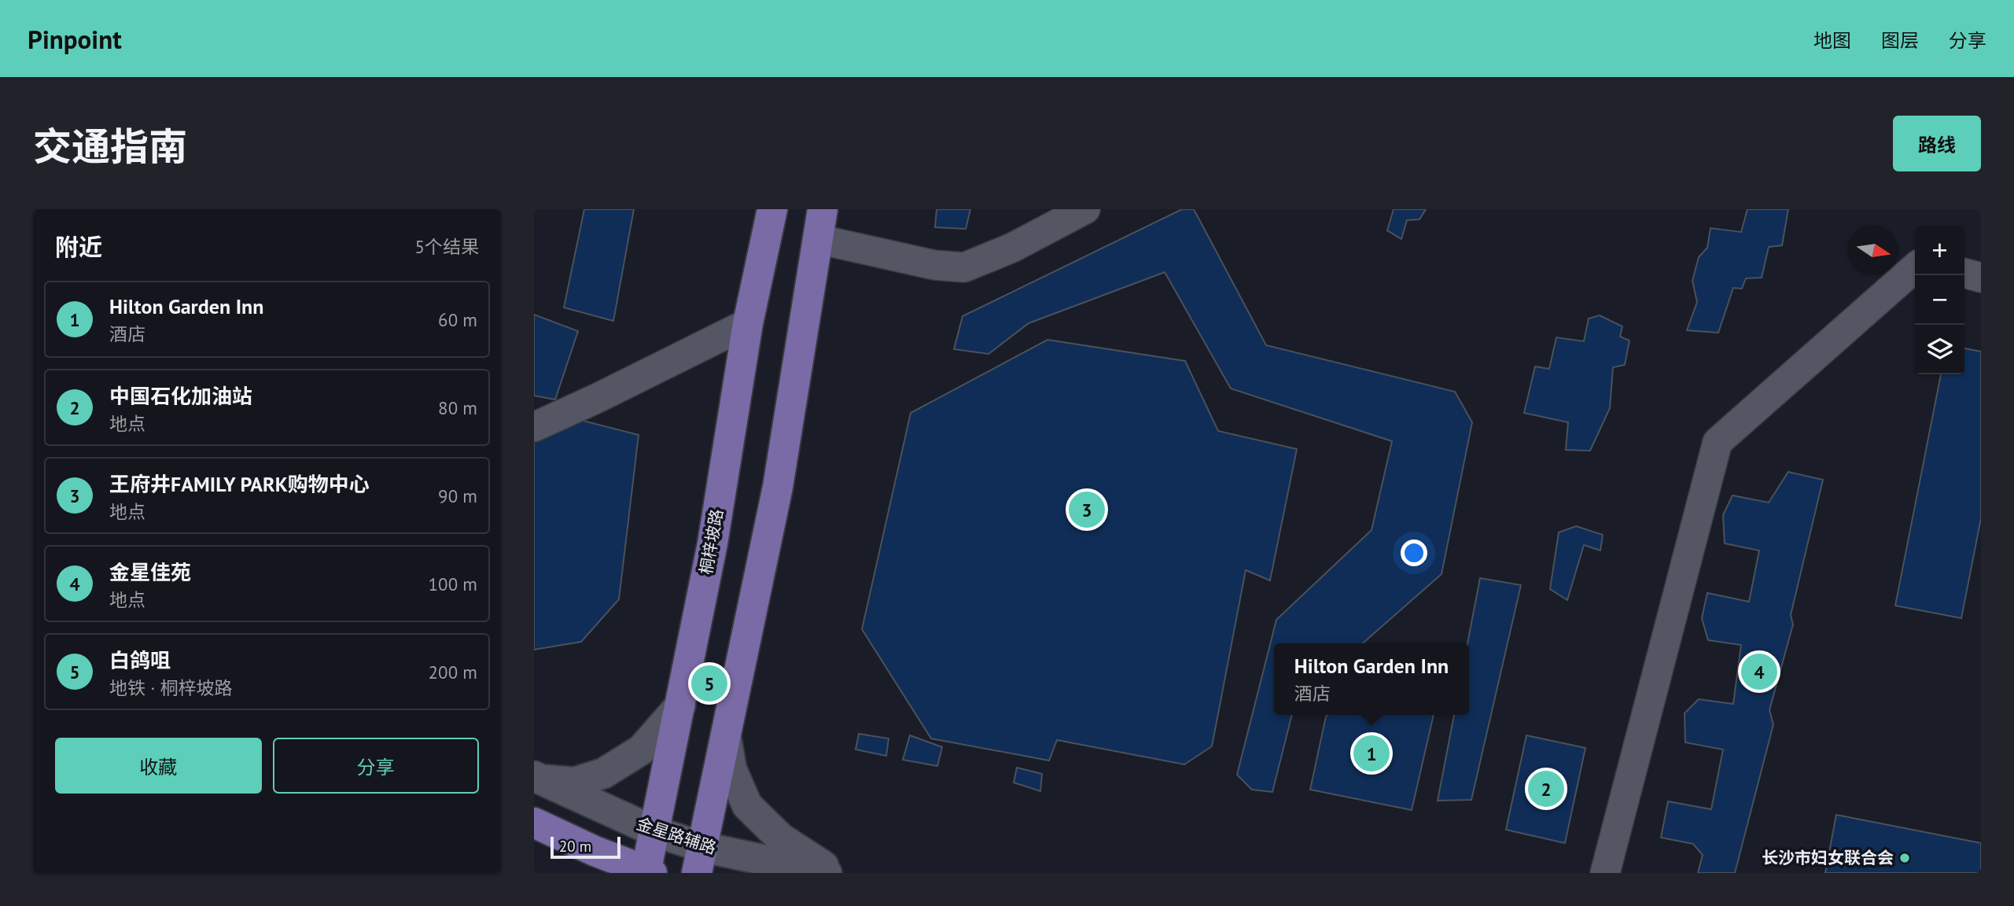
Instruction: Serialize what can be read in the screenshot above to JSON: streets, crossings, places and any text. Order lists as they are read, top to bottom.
{
  "streets": {
    "main road": ["桐梓坡路"],
    "street": ["金星路辅路"]
  },
  "crossings": [
    ["桐梓坡路", "金星路辅路"]
  ],
  "places": ["长沙市妇女联合会"],
  "scale_bar": "20 m",
  "north": "right",
  "page": {
    "header": "Pinpoint",
    "nav": ["地图", "图层", "分享"],
    "title": "交通指南",
    "buttons": [
      "路线",
      ["收藏", "分享"]
    ],
    "heading": ["附近", "5个结果"],
    "map_buttons": ["+", "−"],
    "list": [
      {
        "mark": "1",
        "name": "Hilton Garden Inn",
        "note": "酒店",
        "value": "60 m"
      },
      {
        "mark": "2",
        "name": "中国石化加油站",
        "note": "地点",
        "value": "80 m"
      },
      {
        "mark": "3",
        "name": "王府井FAMILY PARK购物中心",
        "note": "地点",
        "value": "90 m"
      },
      {
        "mark": "4",
        "name": "金星佳苑",
        "note": "地点",
        "value": "100 m"
      },
      {
        "mark": "5",
        "name": "白鸽咀",
        "note": "地铁 · 桐梓坡路",
        "value": "200 m"
      }
    ],
    "pins": [
      "3",
      "4",
      "5",
      "1",
      "2"
    ],
    "popup": ["Hilton Garden Inn", "酒店"],
    "scale": "20 m"
  }
}
